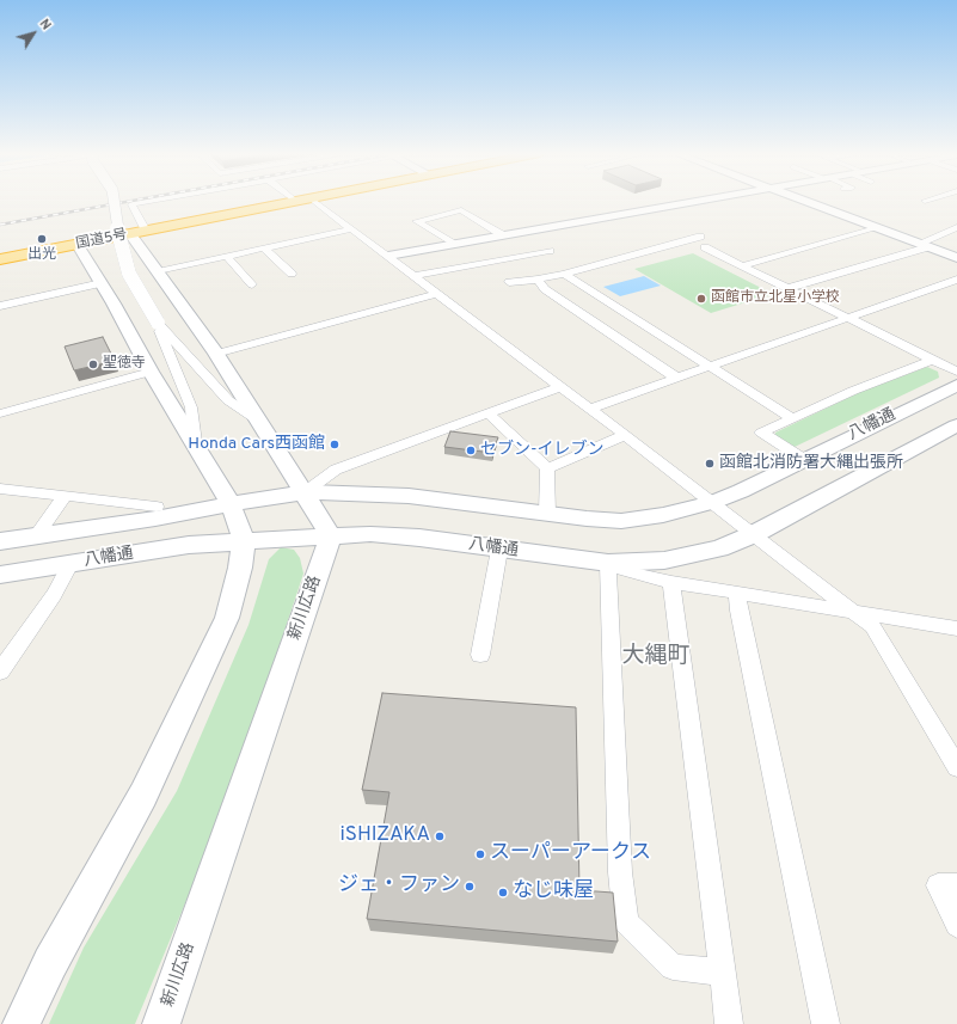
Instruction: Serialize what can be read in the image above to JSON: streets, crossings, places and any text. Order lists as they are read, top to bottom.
{
  "streets": {
    "highway": ["国道5号"],
    "street": ["八幡通", "新川広路"]
  },
  "crossings": [
    ["八幡通", "新川広路"]
  ],
  "districts": ["大縄町"],
  "places": [
    "出光",
    "函館市立北星小学校",
    "聖徳寺",
    "Honda Cars西函館",
    "セブン-イレブン",
    "函館北消防署大縄出張所",
    "iSHIZAKA",
    "スーパーアークス",
    "ジェ・ファン",
    "なじ味屋"
  ],
  "north": "top right"
}
